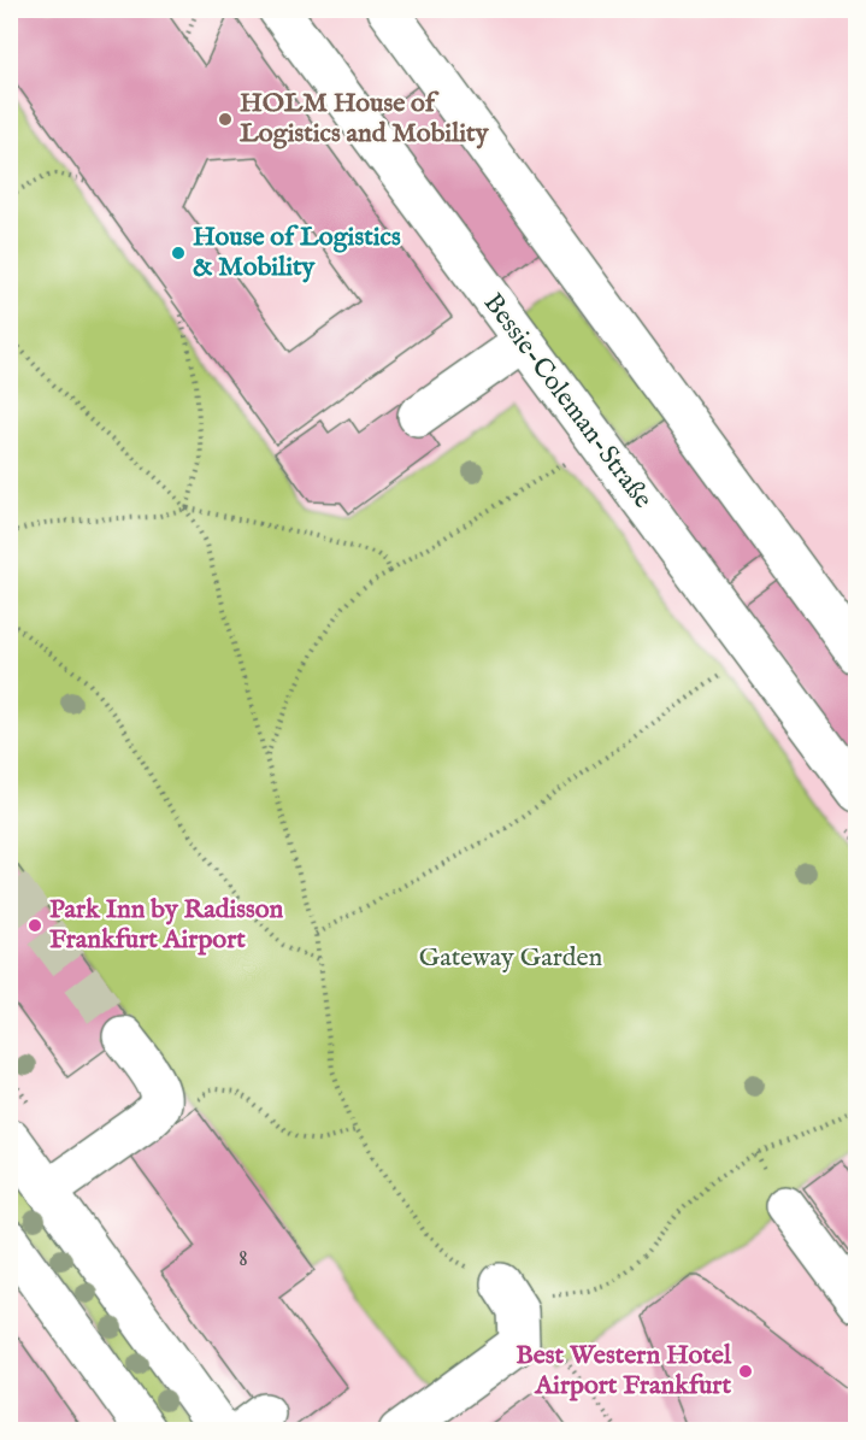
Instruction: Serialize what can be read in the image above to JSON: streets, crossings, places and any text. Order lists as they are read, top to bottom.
{
  "streets": {
    "street": ["Bessie-Coleman-Straße"]
  },
  "parks": ["Gateway Garden"],
  "places": [
    "HOLM House of Logistics and Mobility",
    "House of Logistics & Mobility",
    "Park Inn by Radisson Frankfurt Airport",
    "Best Western Hotel Airport Frankfurt"
  ],
  "house_numbers": ["8"]
}
